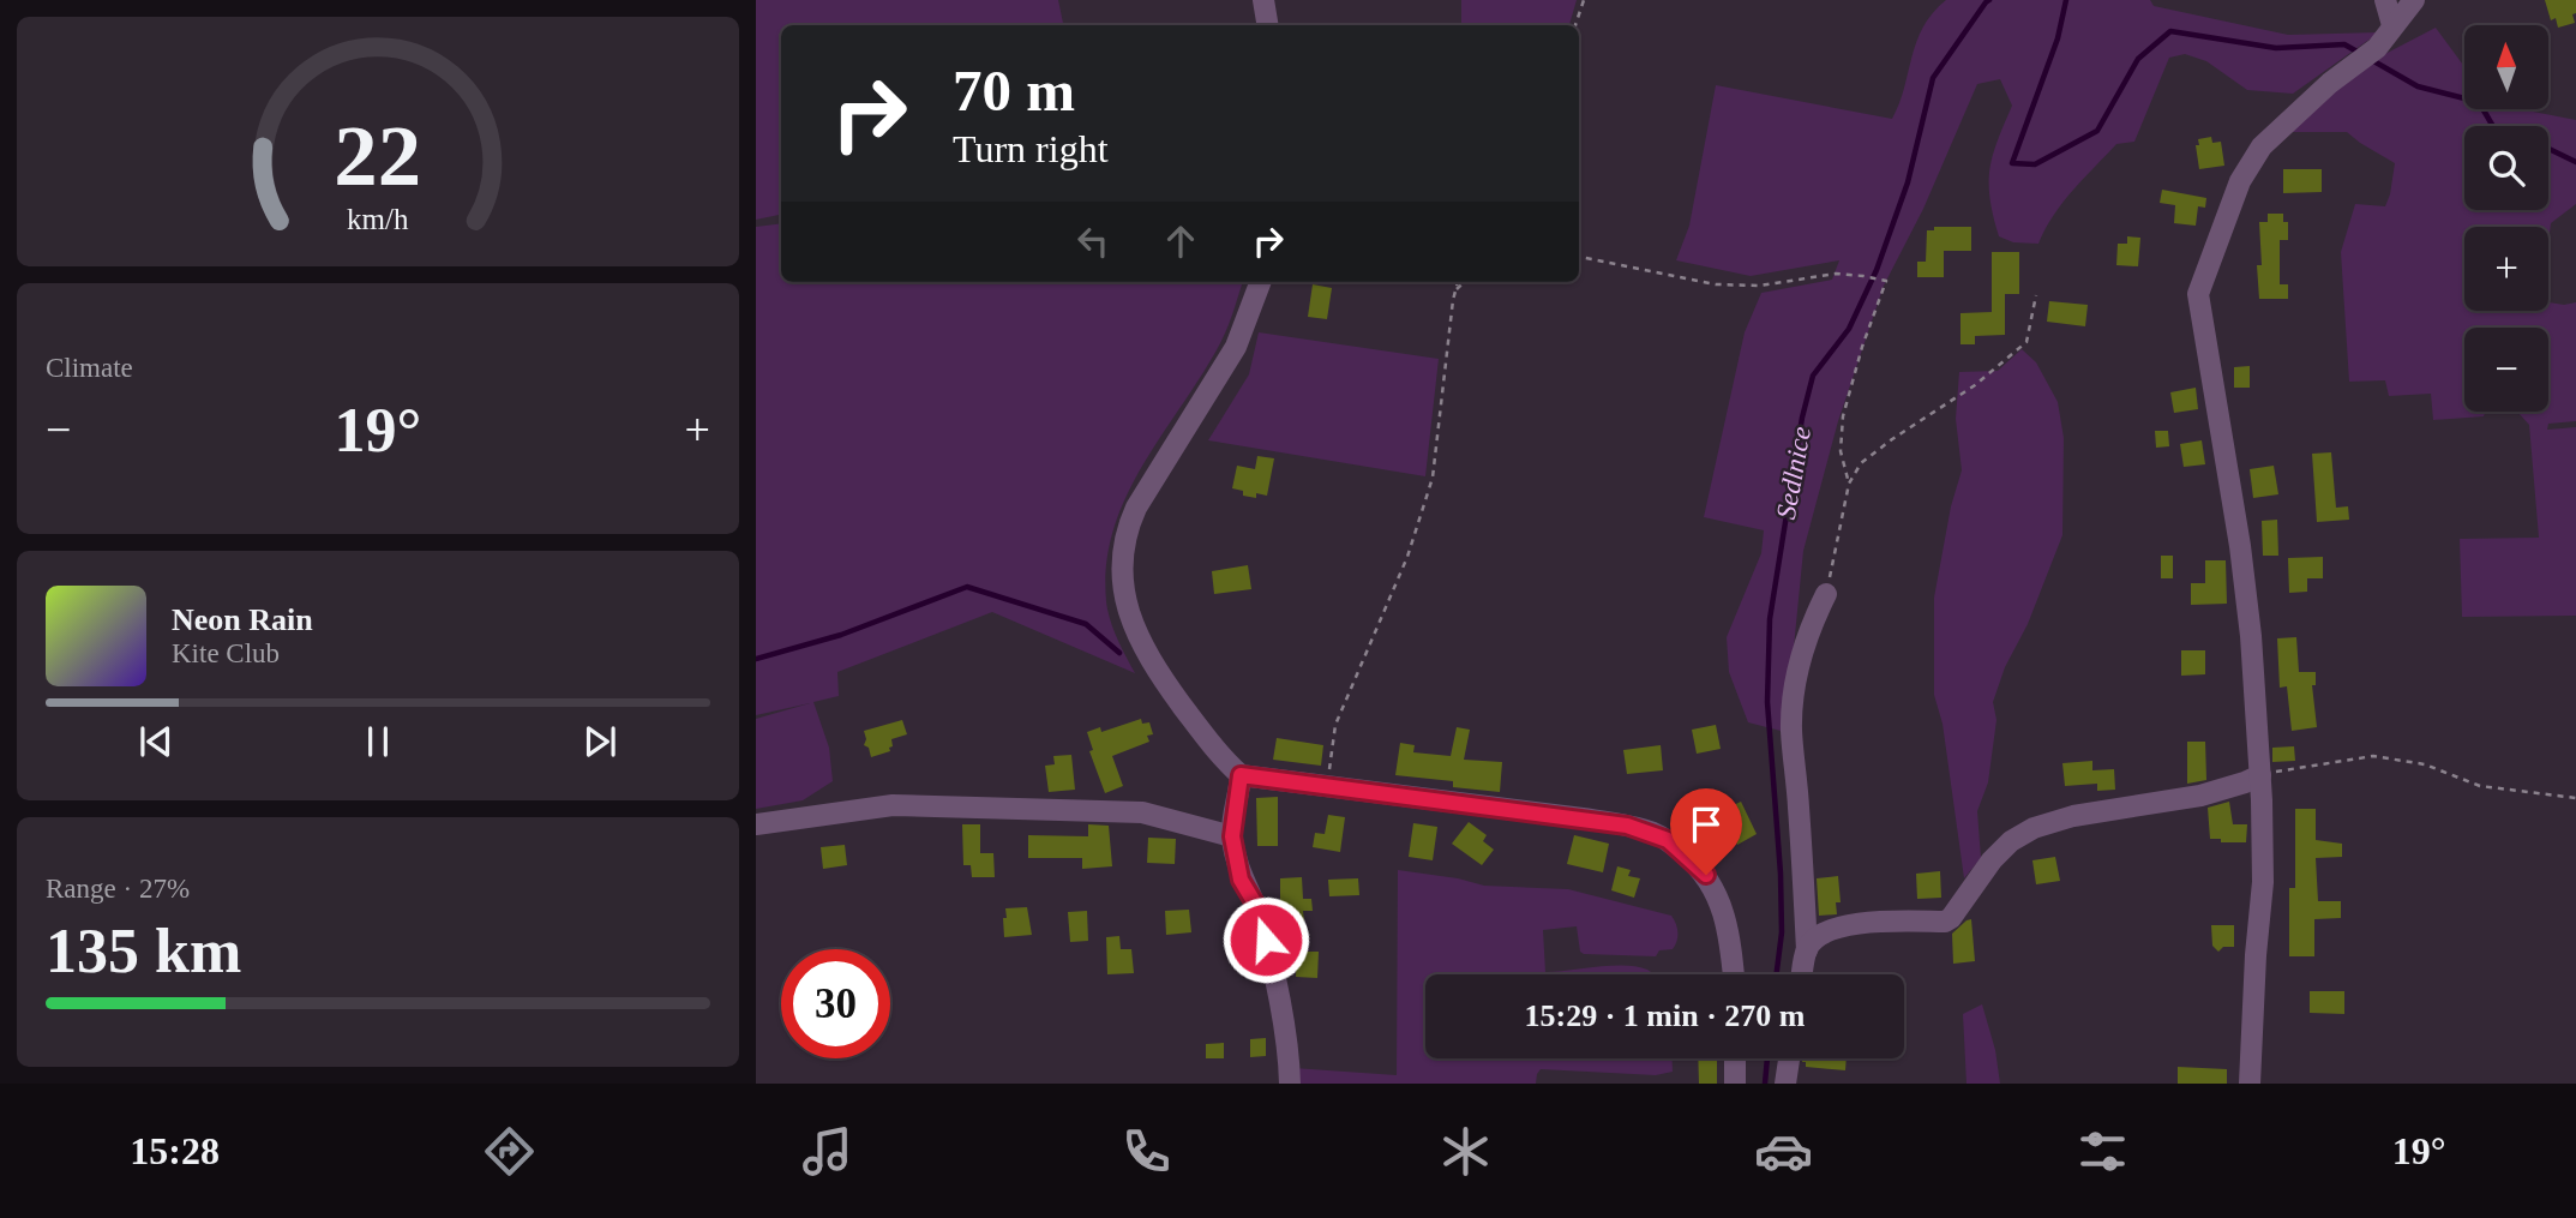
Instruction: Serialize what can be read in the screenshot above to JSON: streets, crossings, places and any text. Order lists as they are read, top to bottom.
{
  "water": ["Sedlnice"],
  "north": "top",
  "page": {
    "map_buttons": ["+", "−"],
    "turn": ["70 m", "Turn right"],
    "tile": [
      "Climate",
      ["Range · 27%", "135 km"]
    ],
    "heat": ["−", "19°", "+"],
    "song": ["Neon Rain", "Kite Club"],
    "limit": "30",
    "trip": "15:29 · 1 min · 270 m",
    "tabs": ["15:28", "19°"],
    "gauge": ["22", "km/h"]
  }
}
